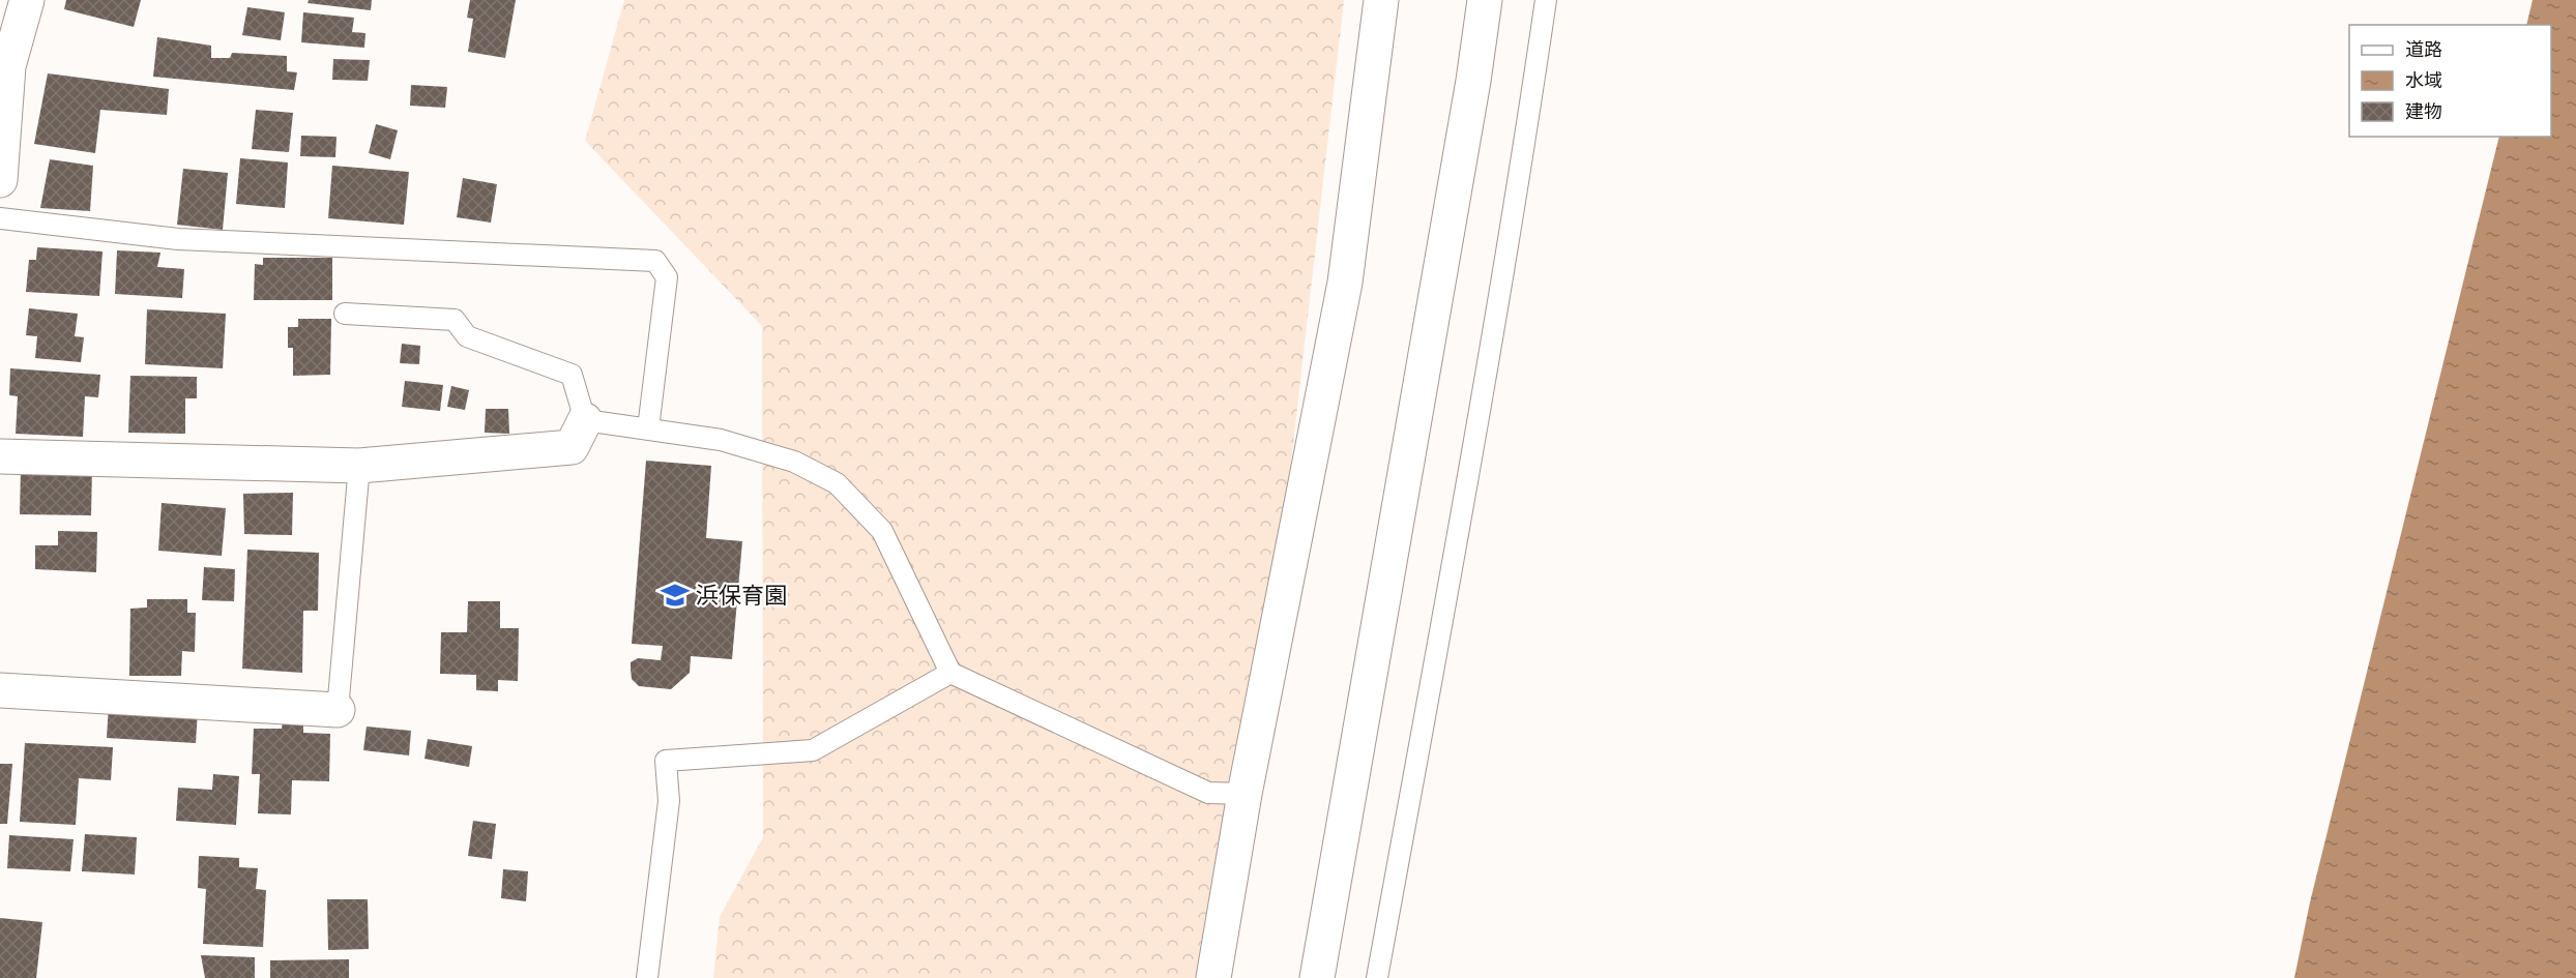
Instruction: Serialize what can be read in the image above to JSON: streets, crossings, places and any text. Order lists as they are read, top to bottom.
{
  "places": {
    "school or university": ["浜保育園"]
  },
  "legend": ["道路", "水域", "建物"]
}
